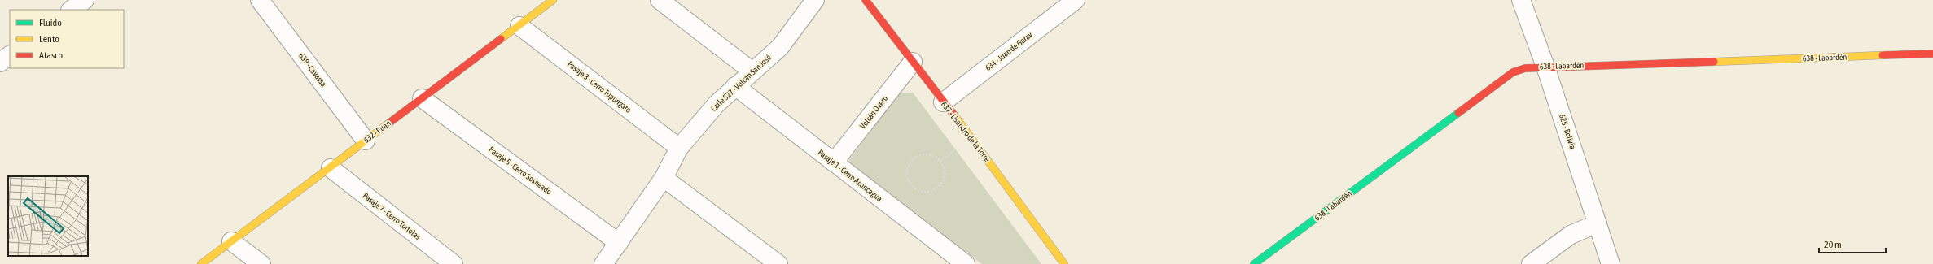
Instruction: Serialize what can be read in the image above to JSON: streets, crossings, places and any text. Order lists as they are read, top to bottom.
{
  "streets": {
    "street": [
      "634 - Juan de Garay",
      "638 - Labardén",
      "639 - Cavassa",
      "Calle 527 - Volcán San José",
      "Pasaje 3 - Cerro Tupungato",
      "Volcán Overo",
      "632 - Puan",
      "637 - Lisandro de la Torre",
      "625 - Bolivia",
      "Pasaje 5 - Cerro Sosneado",
      "Pasaje 1 - Cerro Aconcagua",
      "Pasaje 7 - Cerro Tortolas"
    ]
  },
  "crossings": [
    ["634 - Juan de Garay", "637 - Lisandro de la Torre"],
    ["638 - Labardén", "625 - Bolivia"],
    ["639 - Cavassa", "632 - Puan"],
    ["Calle 527 - Volcán San José", "Pasaje 3 - Cerro Tupungato"],
    ["Calle 527 - Volcán San José", "Pasaje 5 - Cerro Sosneado"],
    ["Calle 527 - Volcán San José", "Pasaje 1 - Cerro Aconcagua"],
    ["Pasaje 3 - Cerro Tupungato", "632 - Puan"],
    ["Volcán Overo", "637 - Lisandro de la Torre"],
    ["Volcán Overo", "Pasaje 1 - Cerro Aconcagua"],
    ["632 - Puan", "Pasaje 5 - Cerro Sosneado"],
    ["632 - Puan", "Pasaje 7 - Cerro Tortolas"]
  ],
  "legend": ["Fluido", "Lento", "Atasco"],
  "scale_bar": "20 m"
}
